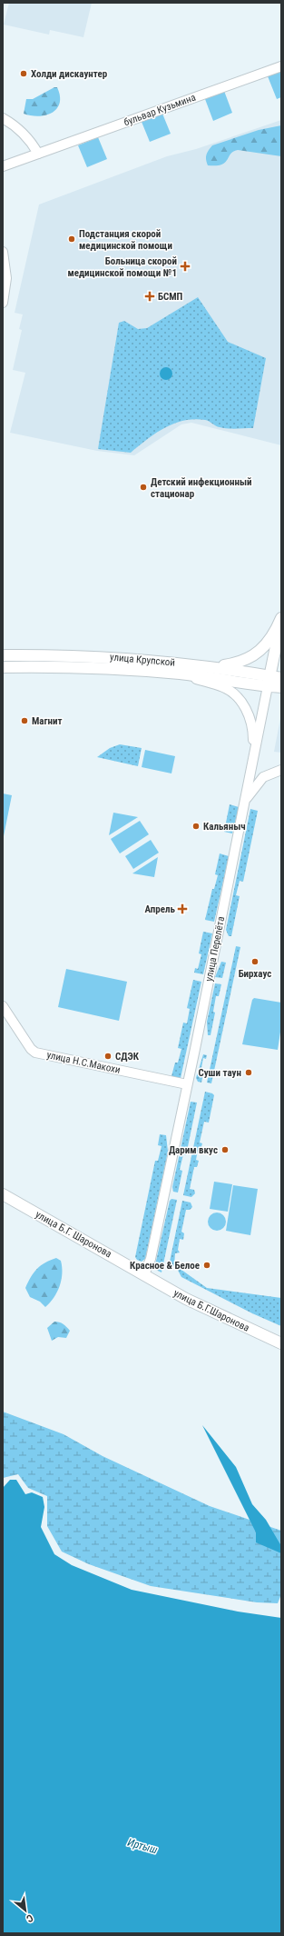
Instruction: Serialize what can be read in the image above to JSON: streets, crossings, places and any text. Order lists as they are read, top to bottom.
{
  "streets": {
    "main road": [
      "улица Крупской",
      "улица Перелёта",
      "улица Б.Г. Шаронова",
      "улица Б.Г.Шаронова"
    ],
    "street": ["бульвар Кузьмина", "улица Н.С.Макохи"]
  },
  "crossings": [
    ["улица Крупской", "улица Перелёта"],
    ["улица Перелёта", "улица Н.С.Макохи"],
    ["улица Перелёта", "улица Б.Г. Шаронова"],
    ["улица Перелёта", "улица Б.Г.Шаронова"],
    ["улица Б.Г. Шаронова", "улица Б.Г.Шаронова"]
  ],
  "water": ["Иртыш"],
  "places": {
    "other": [
      "Холди дискаунтер",
      "Подстанция скорой медицинской помощи",
      "Детский инфекционный стационар",
      "Магнит",
      "Кальяныч",
      "Бирхаус",
      "СДЭК",
      "Суши таун",
      "Дарим вкус",
      "Красное & Белое"
    ],
    "health": ["Больница скорой медицинской помощи №1", "БСМП", "Апрель"]
  },
  "north": "bottom right"
}
